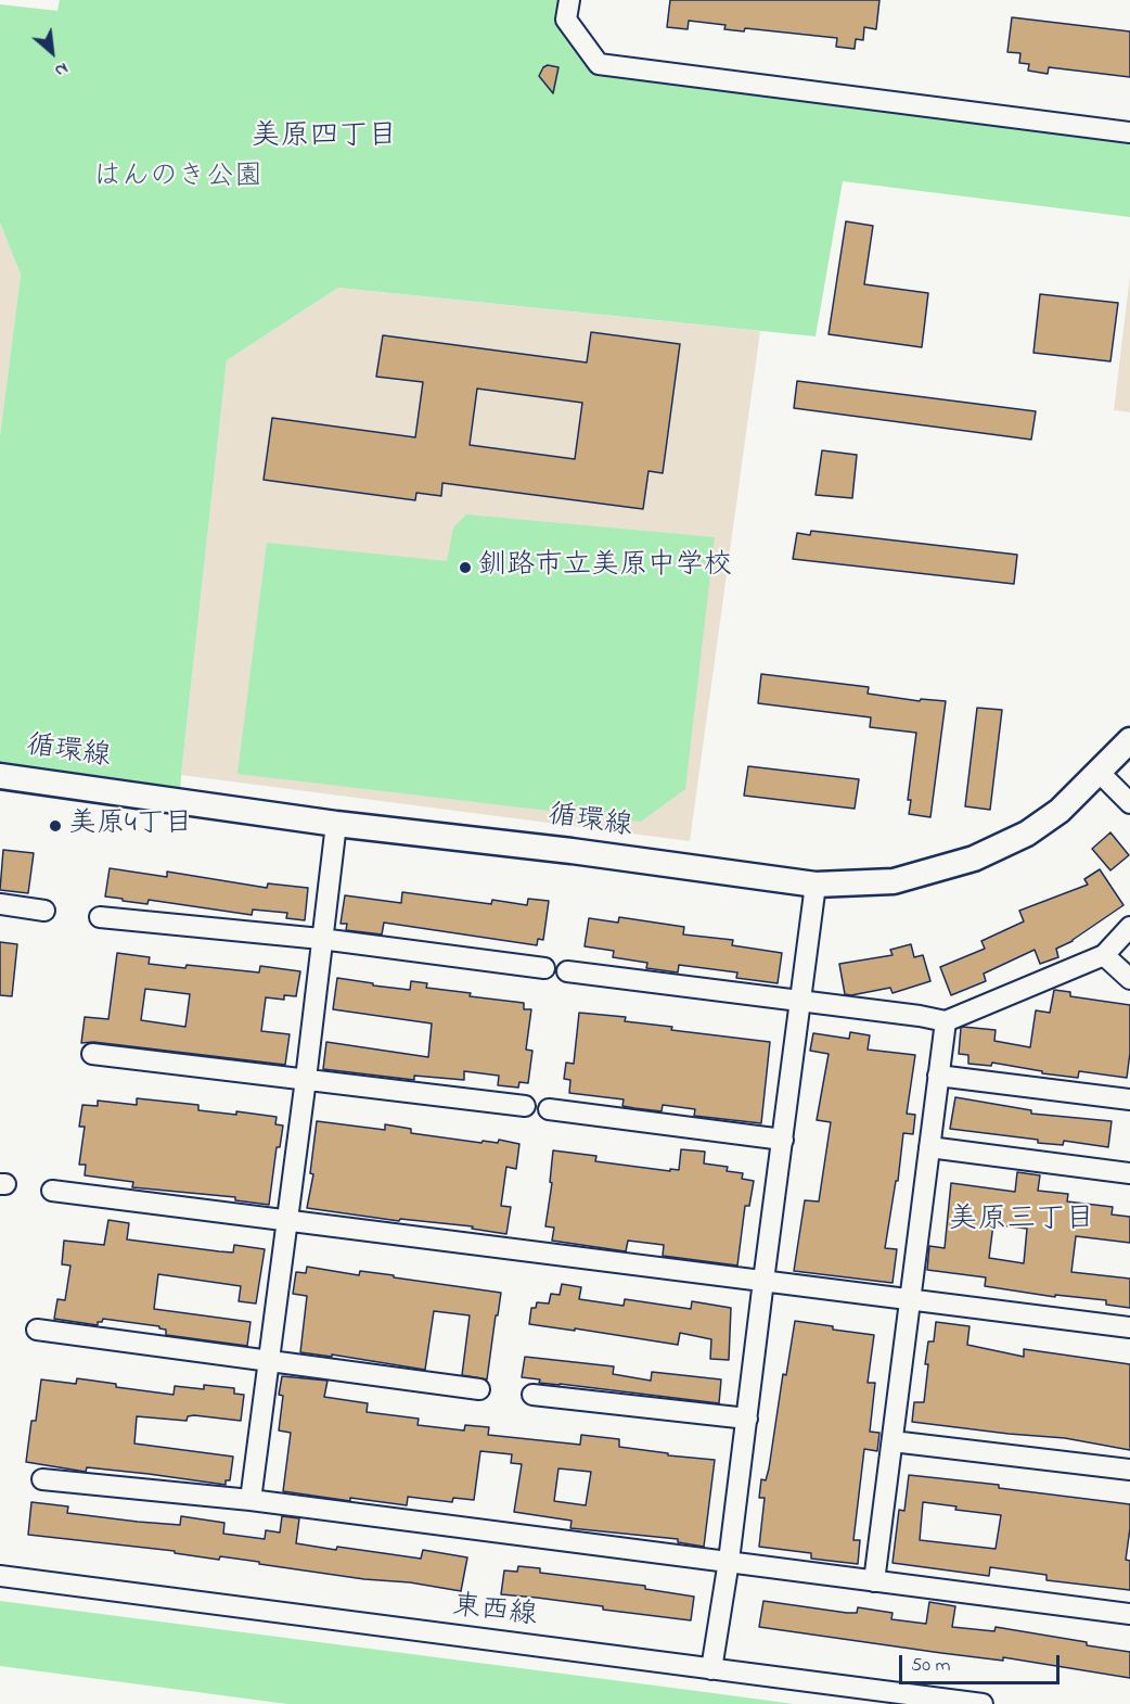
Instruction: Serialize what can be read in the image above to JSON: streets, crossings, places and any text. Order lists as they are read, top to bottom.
{
  "streets": {
    "street": ["循環線", "東西線"]
  },
  "districts": ["美原四丁目", "美原三丁目"],
  "parks": ["はんのき公園"],
  "places": ["釧路市立美原中学校", "美原4丁目"],
  "scale_bar": "50 m",
  "north": "bottom right"
}
